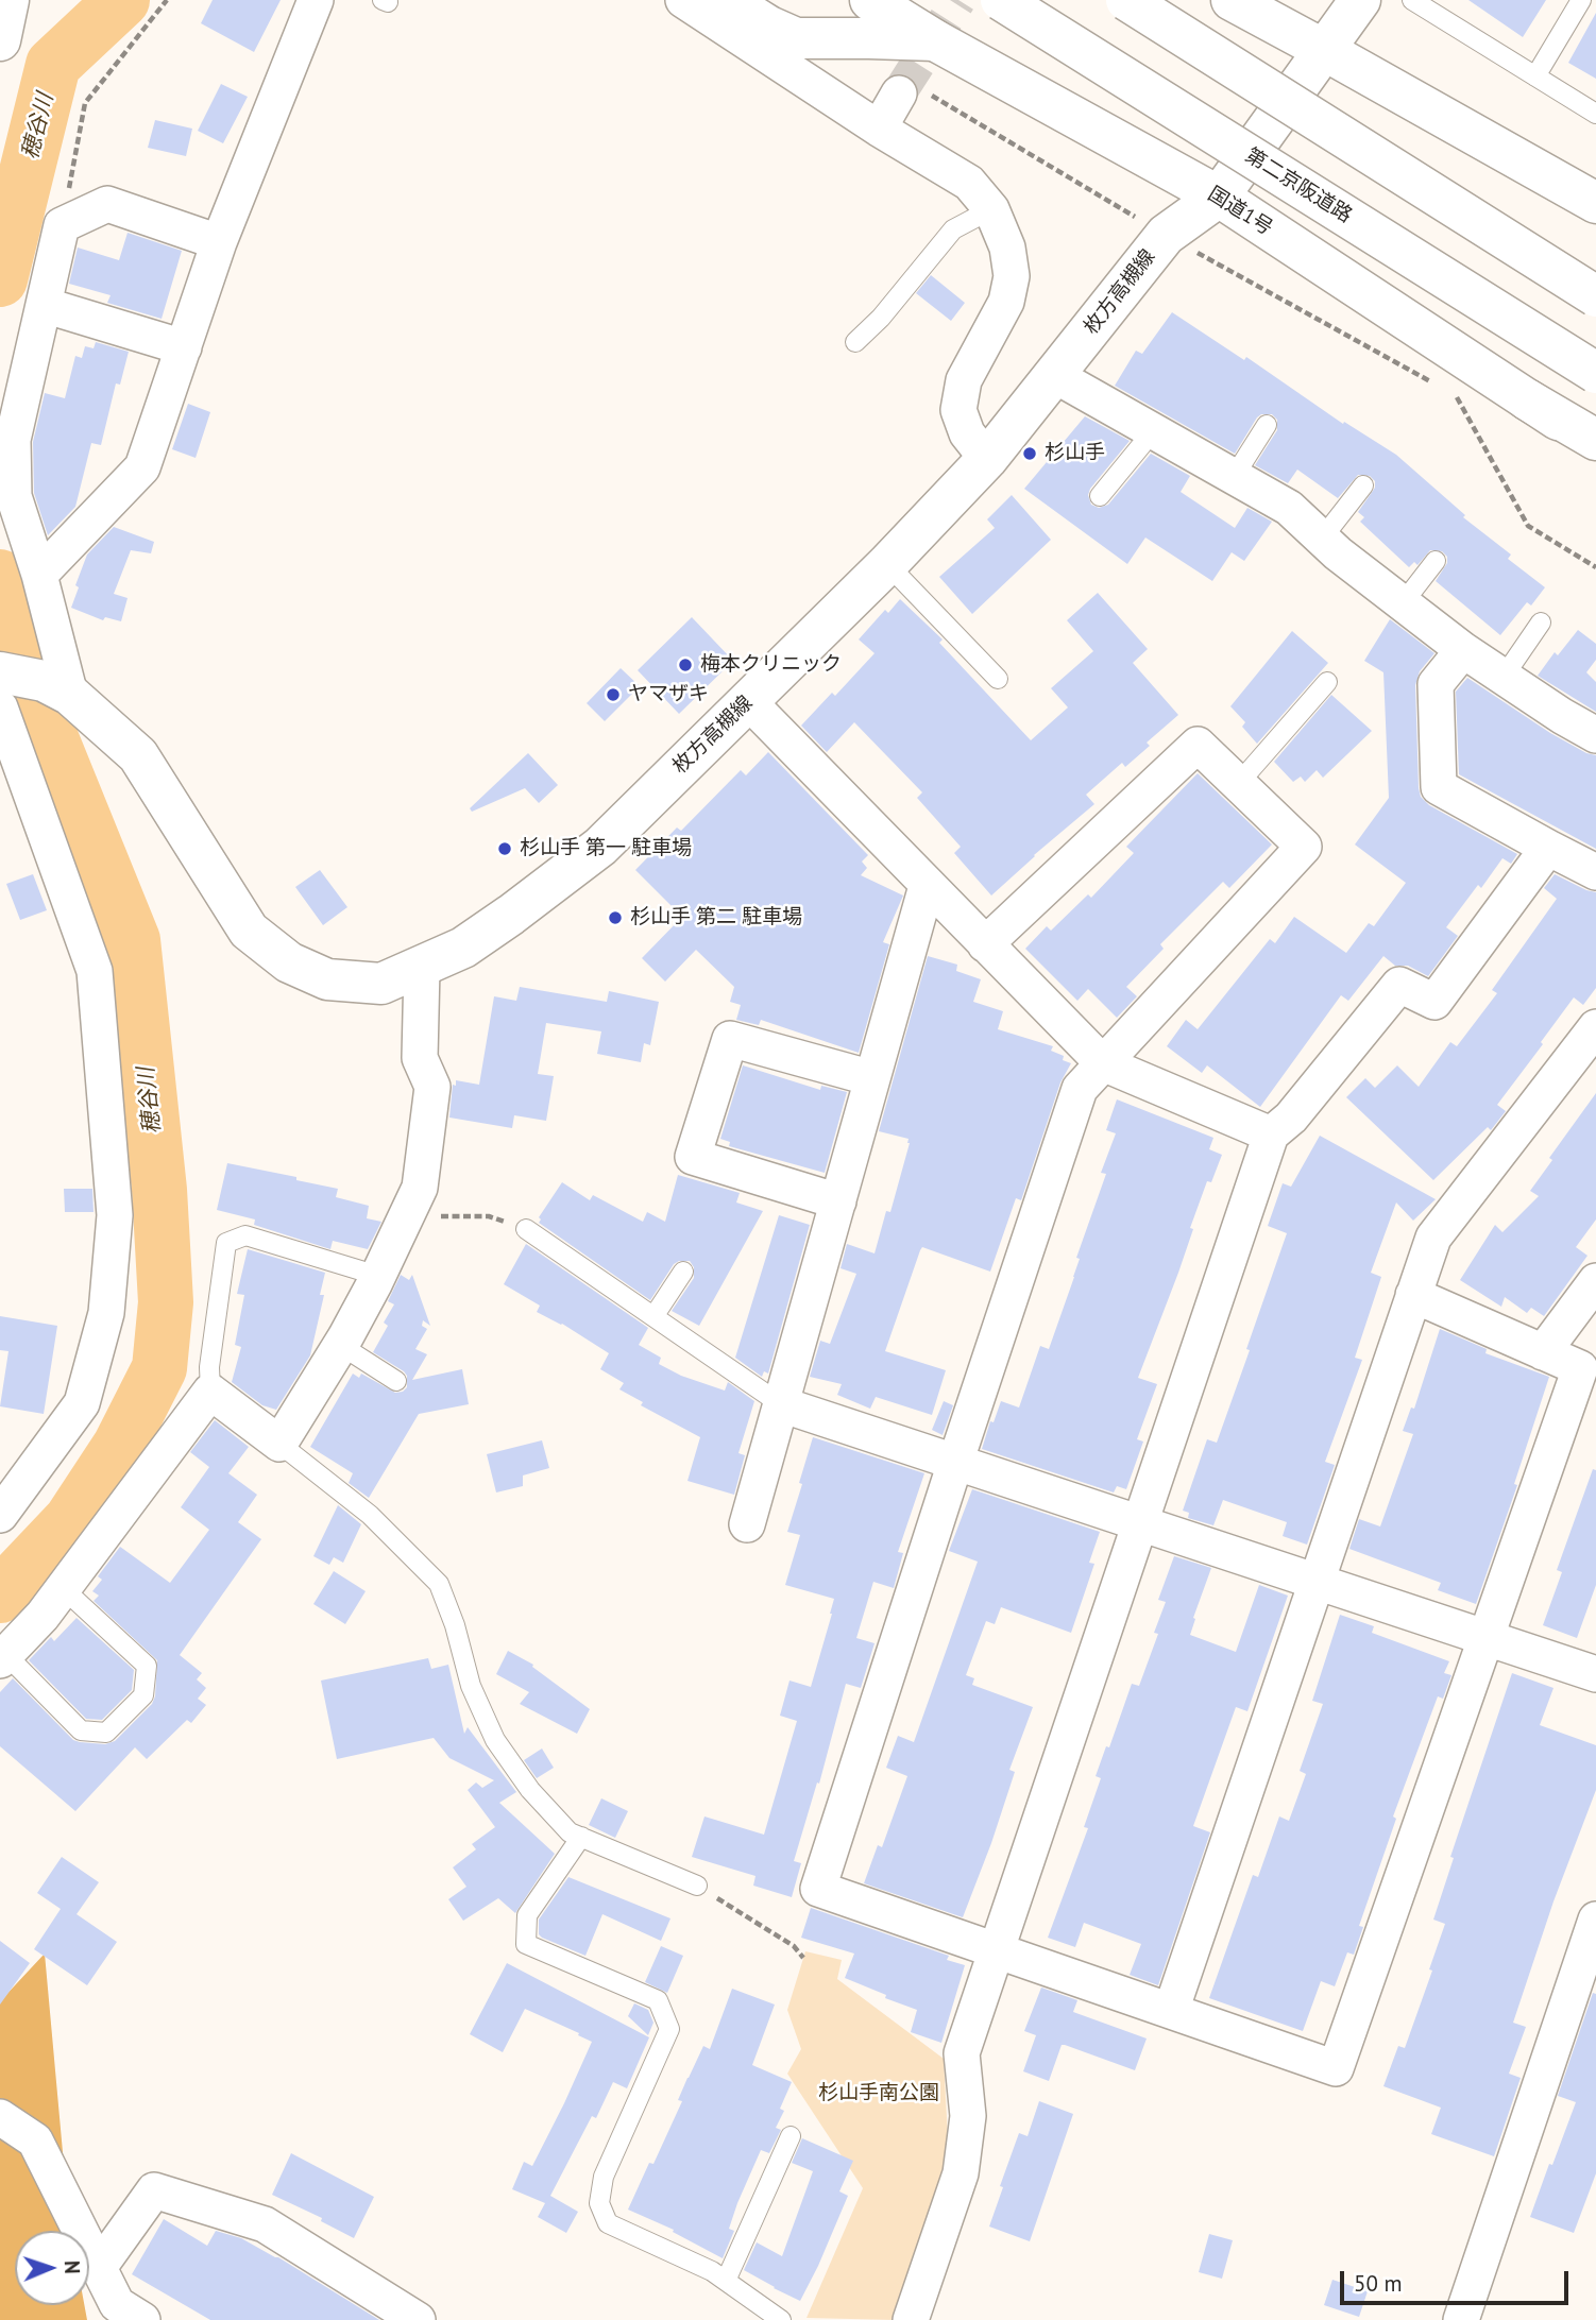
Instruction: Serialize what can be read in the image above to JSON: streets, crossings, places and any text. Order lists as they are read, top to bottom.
{
  "streets": {
    "main road": ["第二京阪道路", "国道1号", "枚方高槻線"]
  },
  "crossings": [
    ["国道1号", "枚方高槻線"]
  ],
  "water": ["穂谷川"],
  "parks": ["杉山手南公園"],
  "places": [
    "杉山手",
    "梅本クリニック",
    "ヤマザキ",
    "杉山手 第一 駐車場",
    "杉山手 第二 駐車場"
  ],
  "scale_bar": "50 m",
  "north": "right"
}
